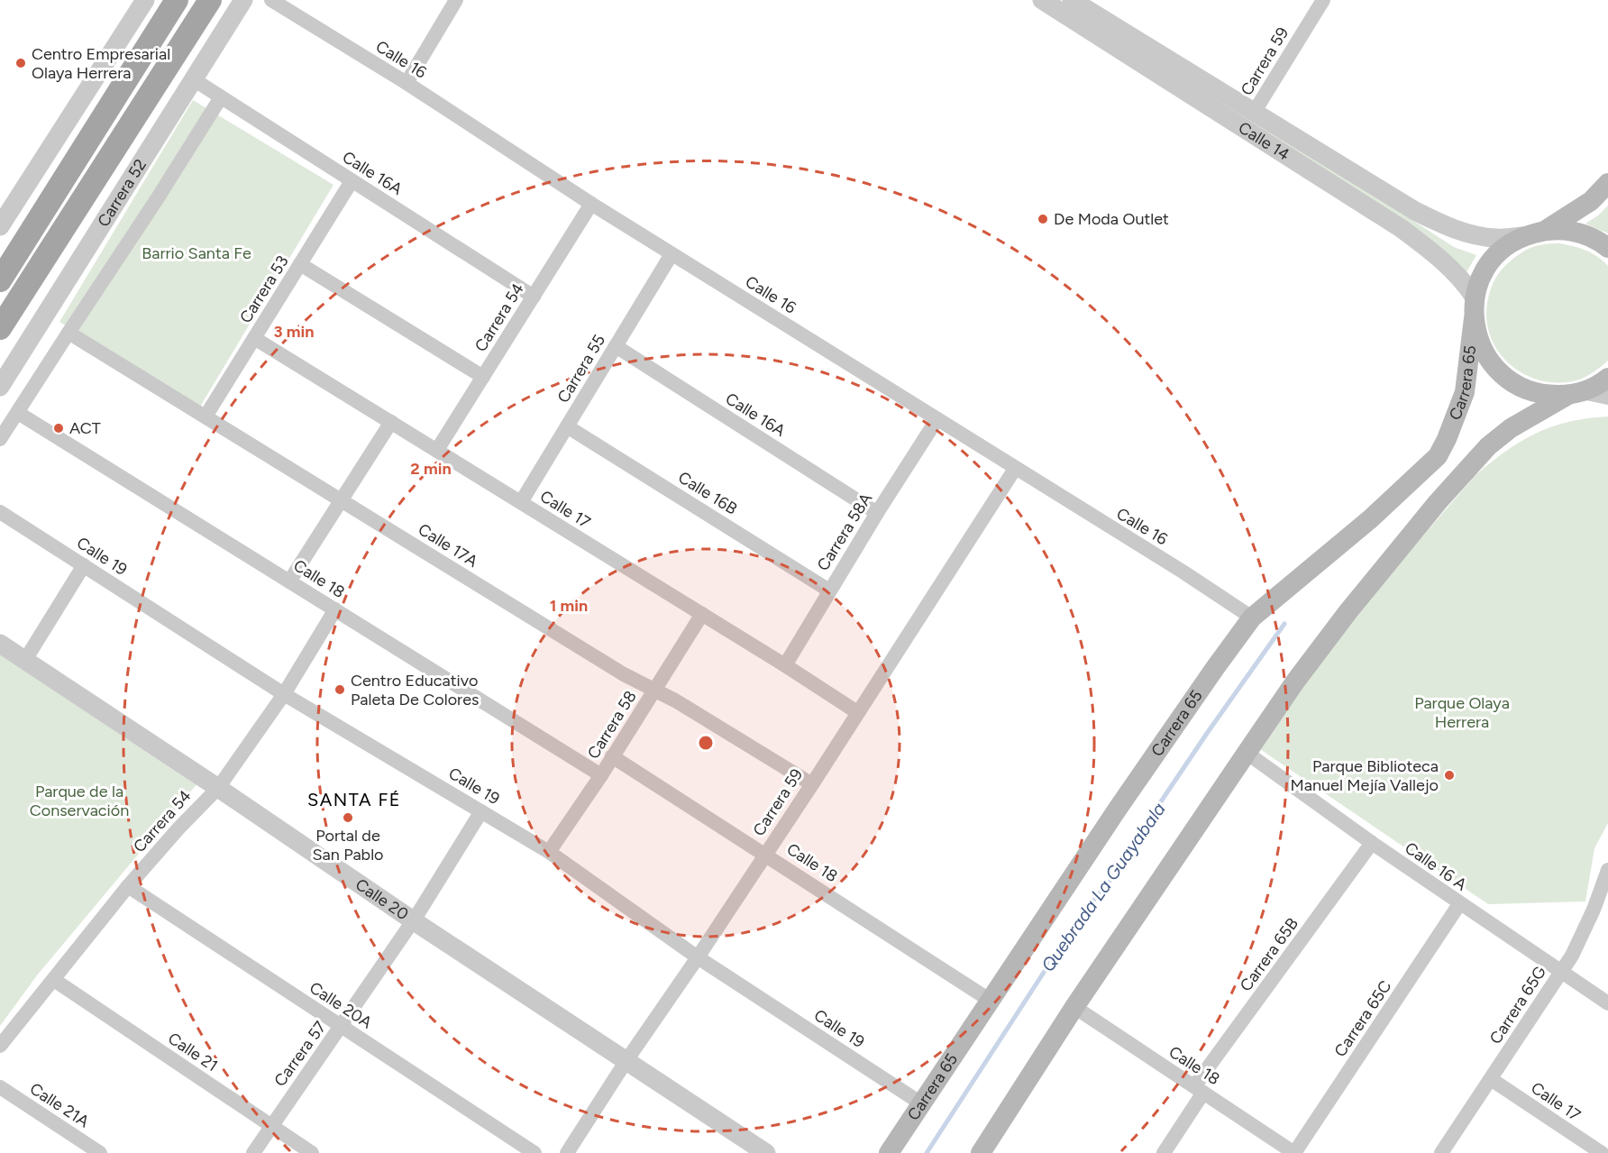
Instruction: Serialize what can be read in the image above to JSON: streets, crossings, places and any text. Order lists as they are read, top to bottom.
{
  "streets": {
    "main road": ["Carrera 52", "Carrera 65"],
    "street": [
      "Calle 16",
      "Carrera 59",
      "Calle 14",
      "Calle 16A",
      "Carrera 53",
      "Carrera 54",
      "Carrera 55",
      "Calle 16B",
      "Calle 17",
      "Carrera 58A",
      "Calle 17A",
      "Calle 19",
      "Calle 18",
      "Carrera 58",
      "Calle 16 A",
      "Calle 20",
      "Carrera 65B",
      "Calle 20A",
      "Carrera 65G",
      "Carrera 65C",
      "Calle 21",
      "Carrera 57",
      "Calle 21A"
    ]
  },
  "crossings": [
    ["Calle 16", "Carrera 59"],
    ["Calle 16", "Carrera 54"],
    ["Calle 16", "Carrera 55"],
    ["Calle 16", "Carrera 65"],
    ["Calle 16", "Carrera 58A"],
    ["Carrera 59", "Calle 14"],
    ["Carrera 59", "Calle 17"],
    ["Carrera 59", "Calle 17A"],
    ["Carrera 59", "Calle 19"],
    ["Carrera 59", "Calle 18"],
    ["Carrera 59", "Calle 20"],
    ["Calle 16A", "Carrera 52"],
    ["Calle 16A", "Carrera 53"],
    ["Calle 16A", "Carrera 54"],
    ["Calle 16A", "Carrera 55"],
    ["Calle 16A", "Carrera 58A"],
    ["Carrera 52", "Calle 17A"],
    ["Carrera 52", "Calle 18"],
    ["Carrera 53", "Calle 17"],
    ["Carrera 53", "Calle 17A"],
    ["Carrera 54", "Calle 17"],
    ["Carrera 54", "Calle 19"],
    ["Carrera 54", "Calle 18"],
    ["Carrera 54", "Calle 20"],
    ["Carrera 54", "Calle 20A"],
    ["Carrera 54", "Calle 21"],
    ["Carrera 55", "Calle 16B"],
    ["Carrera 55", "Calle 17"],
    ["Carrera 65", "Calle 19"],
    ["Carrera 65", "Calle 18"],
    ["Calle 16B", "Carrera 58A"],
    ["Calle 17", "Carrera 58A"],
    ["Calle 17", "Carrera 58"],
    ["Calle 17", "Carrera 65G"],
    ["Calle 17A", "Carrera 58"],
    ["Calle 19", "Carrera 58"],
    ["Calle 19", "Carrera 57"],
    ["Calle 18", "Carrera 58"],
    ["Calle 18", "Carrera 65B"],
    ["Calle 18", "Carrera 65C"],
    ["Calle 16 A", "Carrera 65B"],
    ["Calle 16 A", "Carrera 65G"],
    ["Calle 16 A", "Carrera 65C"],
    ["Calle 20", "Carrera 57"],
    ["Calle 20A", "Carrera 57"],
    ["Calle 21", "Carrera 57"]
  ],
  "districts": ["SANTA FÉ"],
  "water": ["Quebrada La Guayabala"],
  "parks": ["Barrio Santa Fe", "Parque Olaya Herrera", "Parque de la Conservación"],
  "places": [
    "Centro Empresarial Olaya Herrera",
    "De Moda Outlet",
    "ACT",
    "Centro Educativo Paleta De Colores",
    "Parque Biblioteca Manuel Mejía Vallejo",
    "Portal de San Pablo"
  ],
  "rings": ["3 min", "2 min", "1 min"]
}
